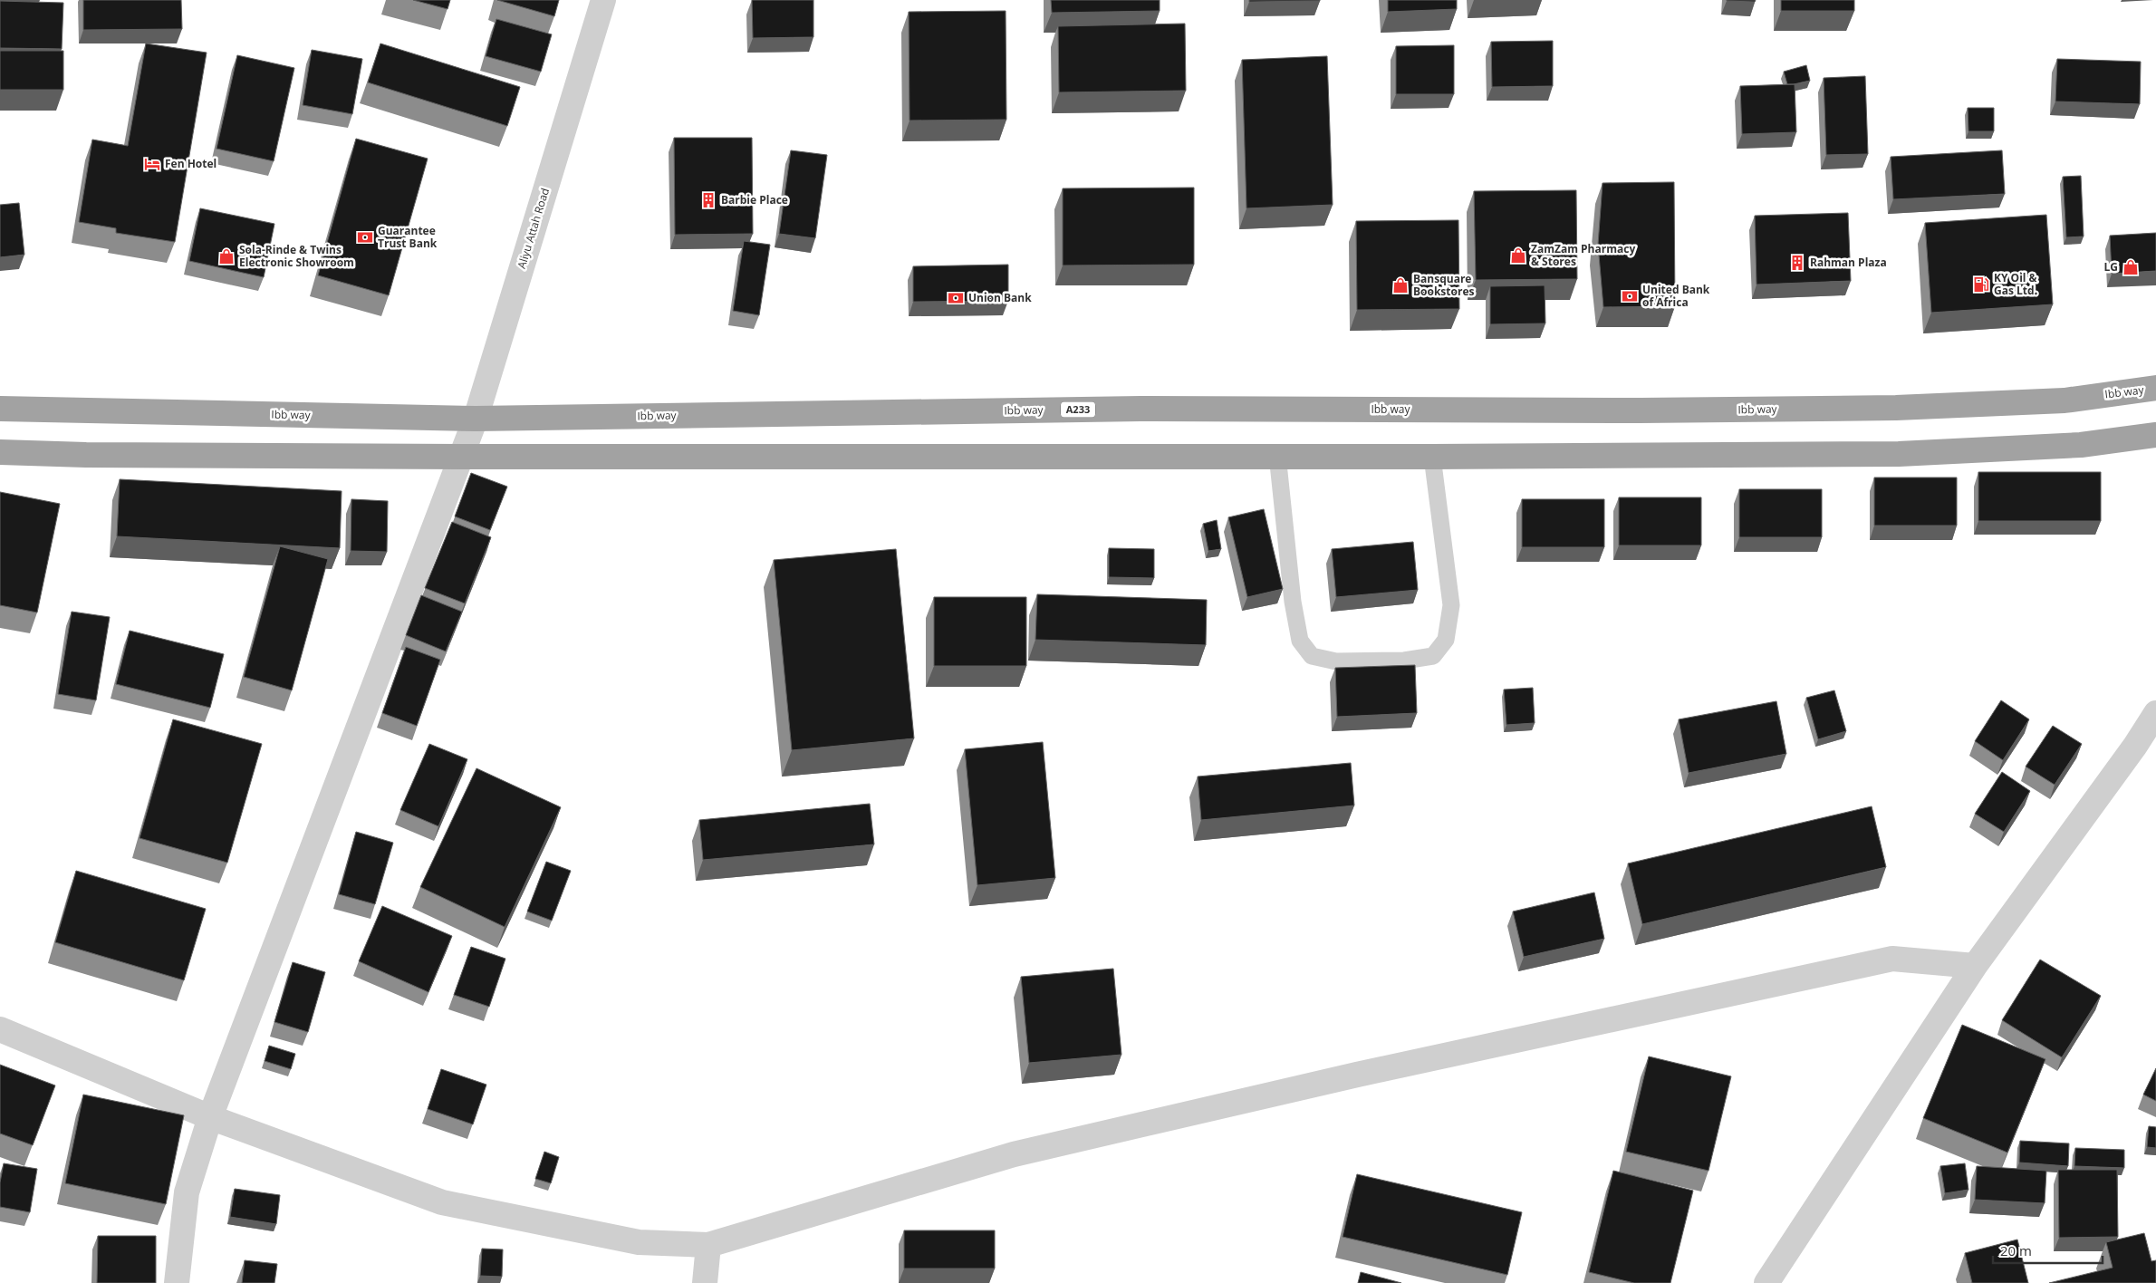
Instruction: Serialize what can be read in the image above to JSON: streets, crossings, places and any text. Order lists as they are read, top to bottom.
{
  "streets": {
    "highway": ["Ibb way", "A233"],
    "street": ["Aliyu Attah Road"]
  },
  "crossings": [
    ["Aliyu Attah Road", "Ibb way"]
  ],
  "places": {
    "hotel": ["Fen Hotel"],
    "building": ["Barbie Place", "Rahman Plaza"],
    "bank": ["Guarantee Trust Bank", "United Bank of Africa", "Union Bank"],
    "shop": [
      "ZamZam Pharmacy & Stores",
      "Sola-Rinde & Twins Electronic Showroom",
      "LG",
      "Bansquare Bookstores"
    ],
    "fuel station": ["KY Oil & Gas Ltd."]
  },
  "scale_bar": "20 m"
}
